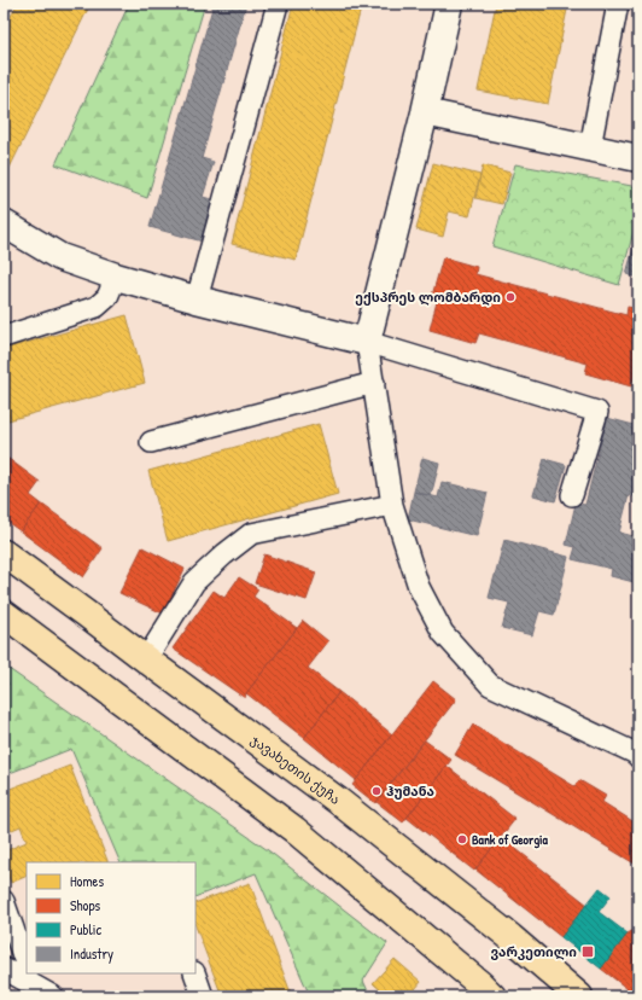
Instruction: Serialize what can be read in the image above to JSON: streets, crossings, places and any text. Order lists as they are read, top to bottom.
{
  "streets": {
    "main road": ["ჯავახეთის ქუჩა"]
  },
  "places": {
    "other": ["ექსპრეს ლომბარდი", "ჰუმანა", "Bank of Georgia"],
    "transit": ["ვარკეთილი"]
  },
  "legend": [
    "Homes",
    "Shops",
    "Public",
    "Industry"
  ]
}
